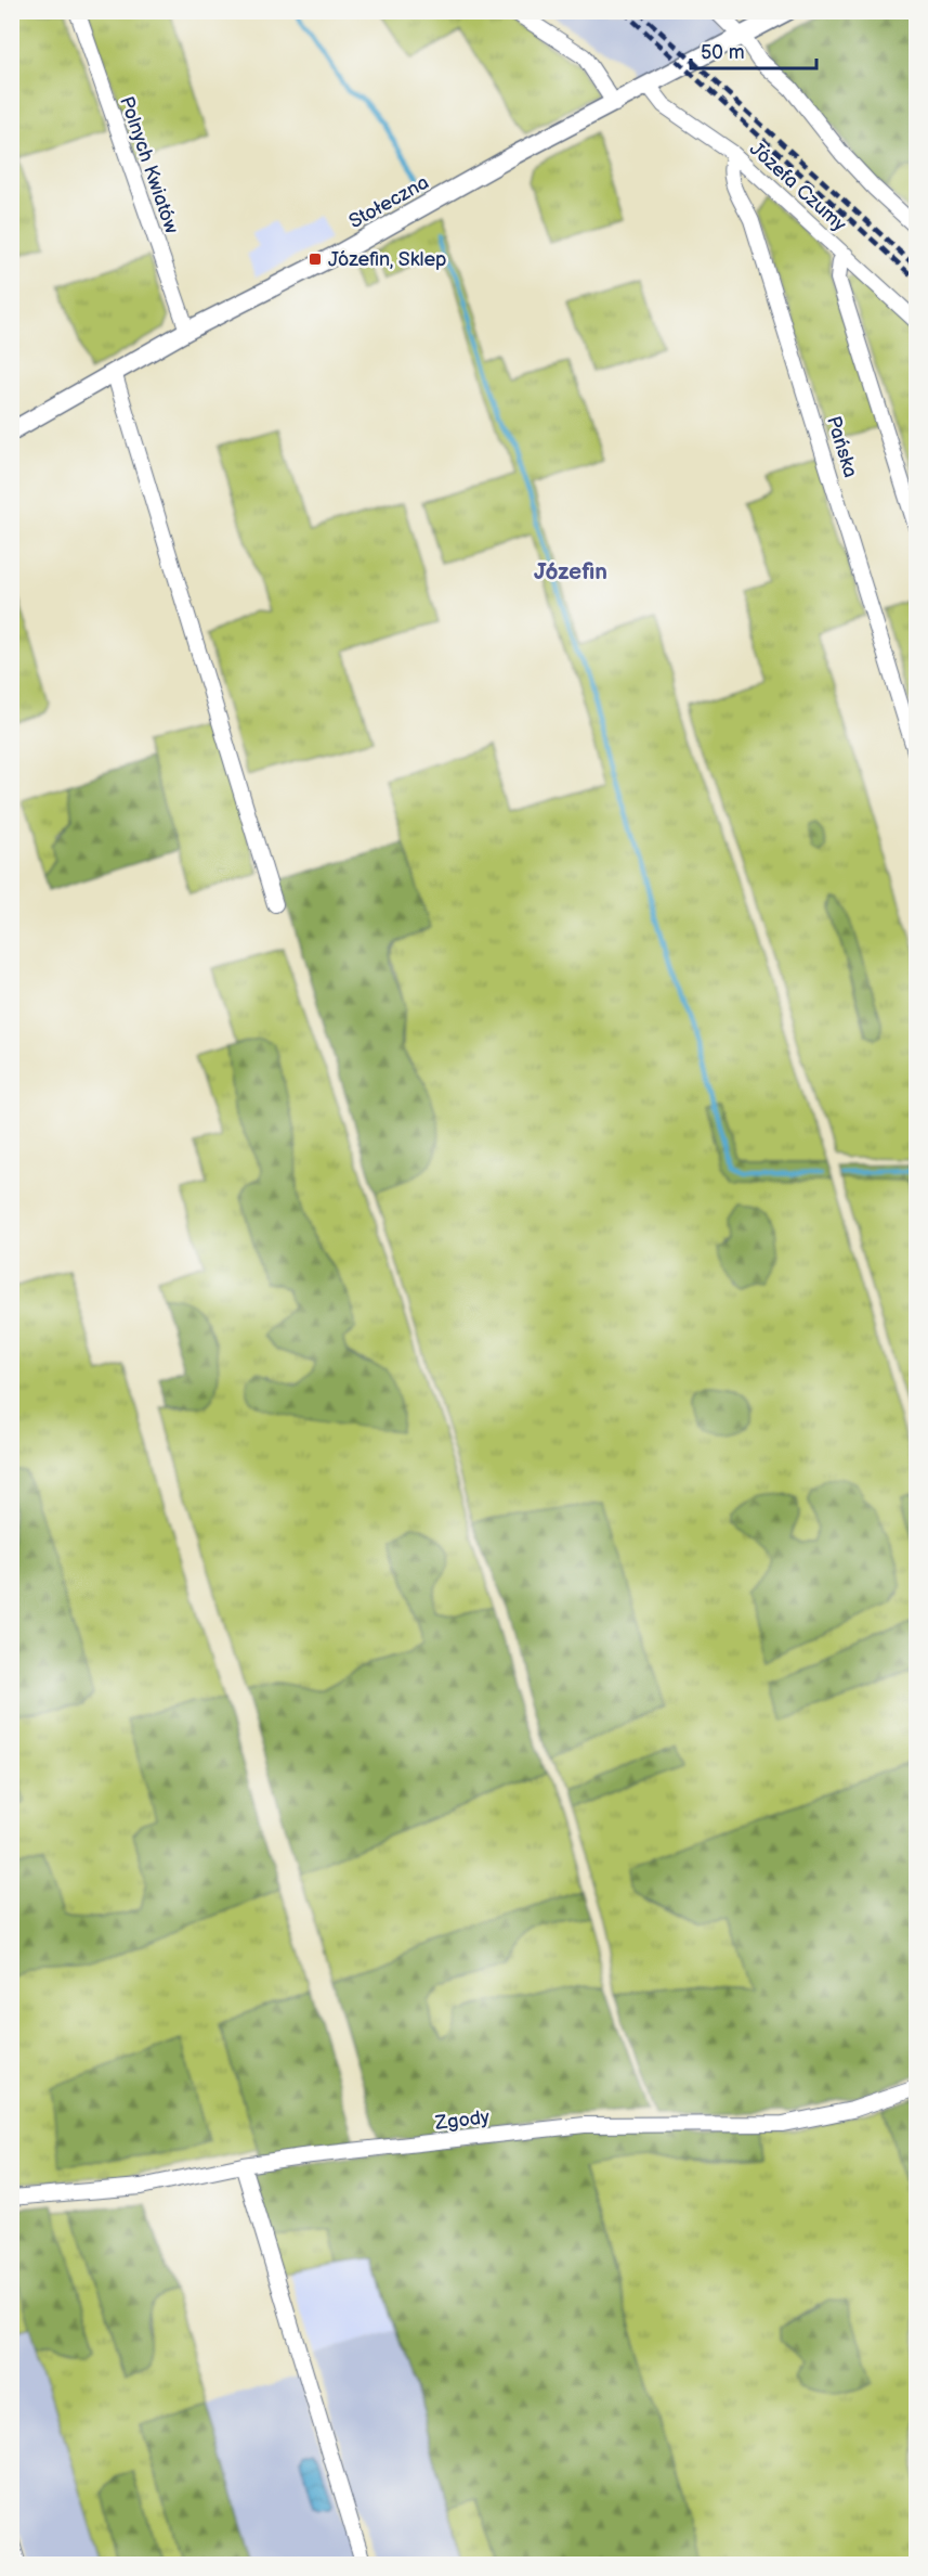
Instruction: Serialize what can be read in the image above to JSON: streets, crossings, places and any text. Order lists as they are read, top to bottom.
{
  "streets": {
    "street": [
      "Polnych Kwiatów",
      "Józefa Czumy",
      "Stołeczna",
      "Pańska",
      "Zgody"
    ]
  },
  "crossings": [
    ["Polnych Kwiatów", "Stołeczna"],
    ["Józefa Czumy", "Stołeczna"],
    ["Józefa Czumy", "Pańska"]
  ],
  "districts": ["Józefin"],
  "places": {
    "transit": ["Józefin, Sklep"]
  },
  "scale_bar": "50 m"
}
